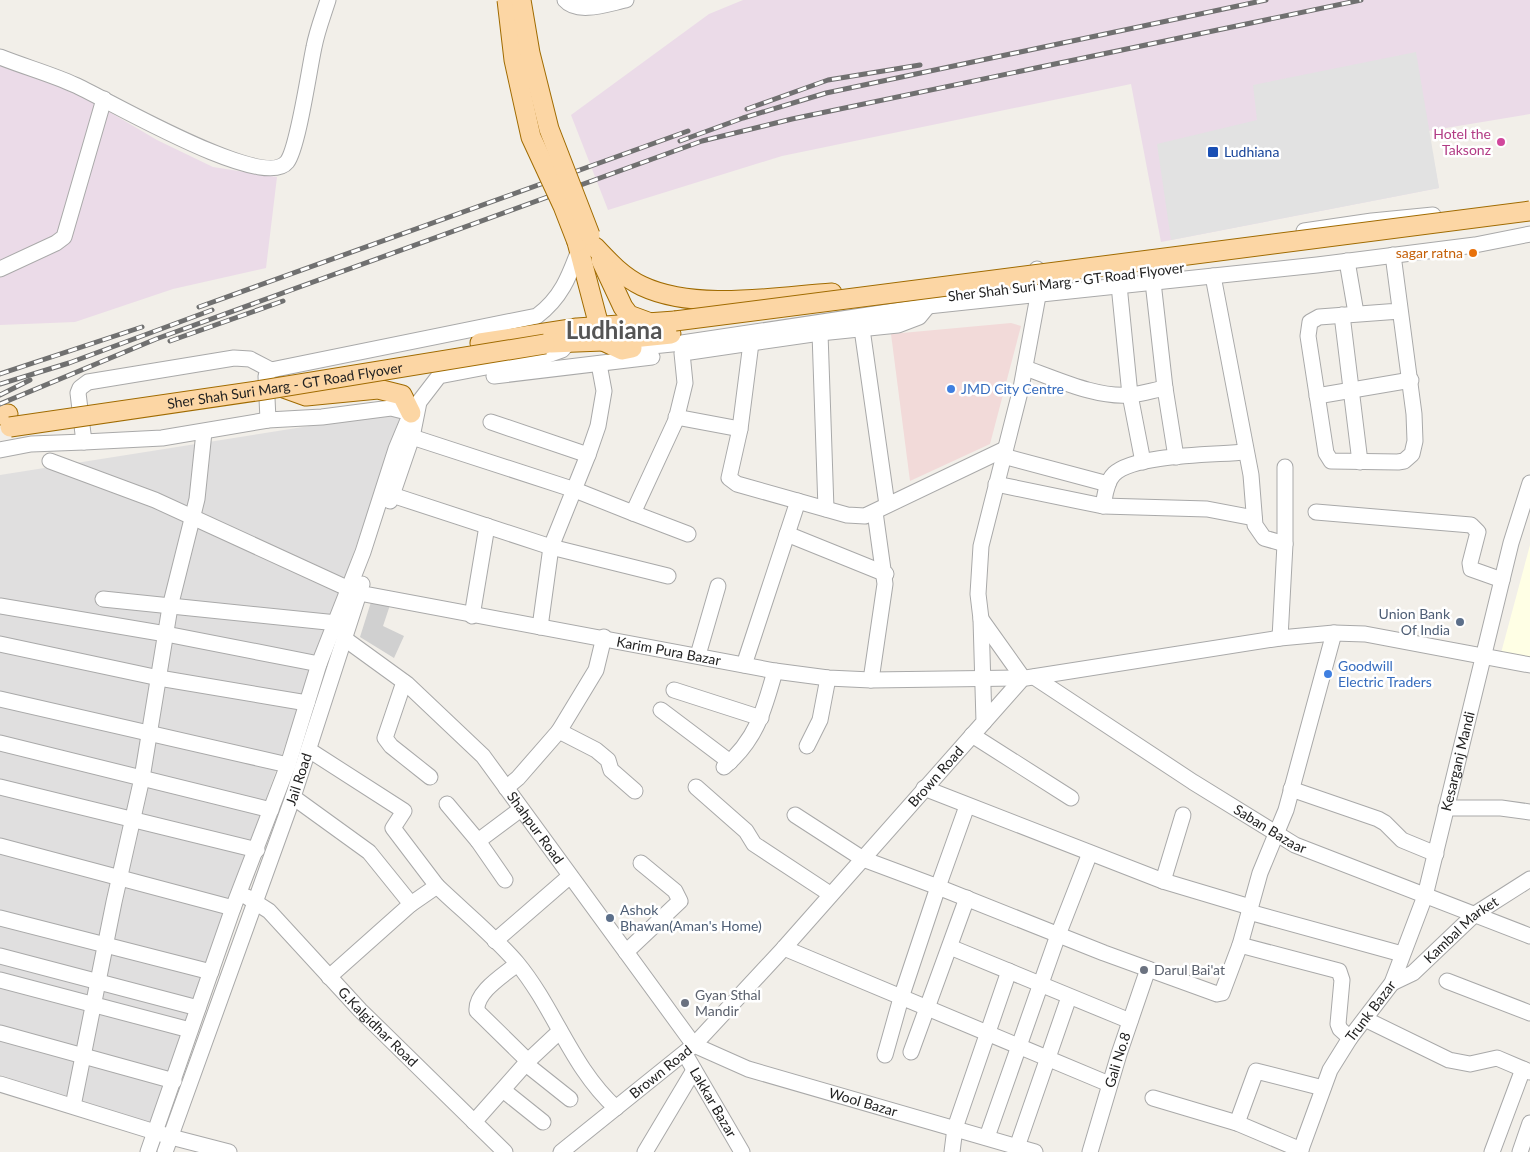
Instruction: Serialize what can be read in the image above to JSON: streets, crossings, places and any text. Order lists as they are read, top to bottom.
{
  "streets": {
    "main road": ["Sher Shah Suri Marg - GT Road Flyover"],
    "street": [
      "Karim Pura Bazar",
      "Kesarganj Mandi",
      "Brown Road",
      "Jail Road",
      "Shahpur Road",
      "Saban Bazaar",
      "Kambal Market",
      "Trunk Bazar",
      "G.Kalgidhar Road",
      "Gali No.8",
      "Wool Bazar",
      "Lakkar Bazar"
    ]
  },
  "crossings": [
    ["Karim Pura Bazar", "Kesarganj Mandi"],
    ["Karim Pura Bazar", "Brown Road"],
    ["Karim Pura Bazar", "Jail Road"],
    ["Karim Pura Bazar", "Saban Bazaar"],
    ["Kesarganj Mandi", "Trunk Bazar"],
    ["Brown Road", "Shahpur Road"],
    ["Brown Road", "Saban Bazaar"],
    ["Brown Road", "Wool Bazar"],
    ["Brown Road", "Lakkar Bazar"],
    ["Jail Road", "Shahpur Road"],
    ["Jail Road", "G.Kalgidhar Road"],
    ["Shahpur Road", "Wool Bazar"],
    ["Shahpur Road", "Lakkar Bazar"],
    ["Saban Bazaar", "Kambal Market"],
    ["Saban Bazaar", "Trunk Bazar"],
    ["Kambal Market", "Trunk Bazar"],
    ["Wool Bazar", "Lakkar Bazar"]
  ],
  "districts": ["Ludhiana"],
  "places": {
    "other": [
      "Hotel the Taksonz",
      "sagar ratna",
      "JMD City Centre",
      "Union Bank Of India",
      "Goodwill Electric Traders",
      "Ashok Bhawan(Aman's Home)",
      "Darul Bai'at",
      "Gyan Sthal Mandir"
    ],
    "transit": ["Ludhiana"]
  }
}
